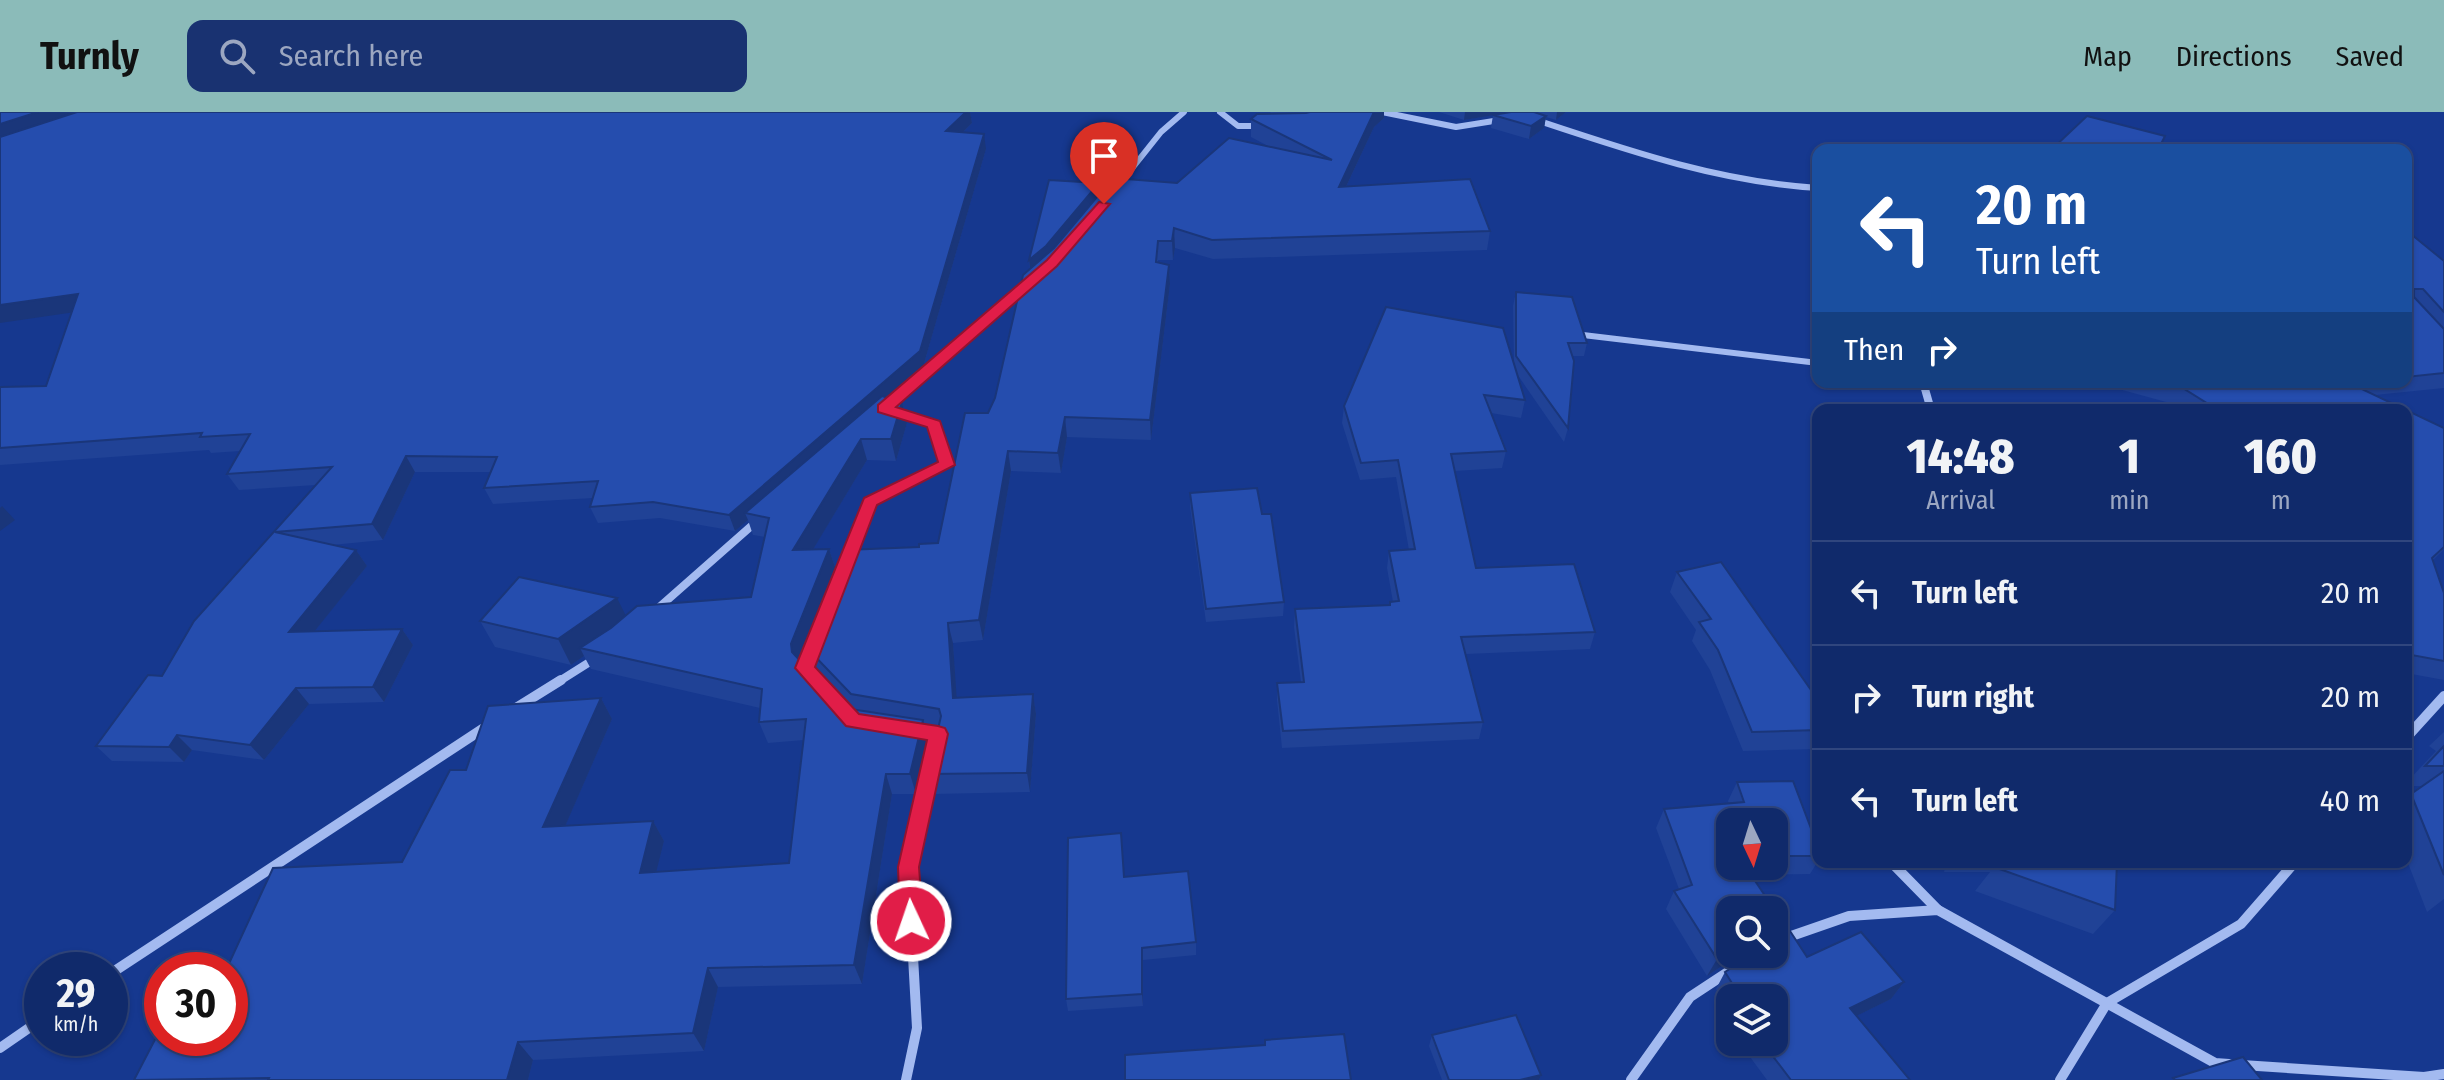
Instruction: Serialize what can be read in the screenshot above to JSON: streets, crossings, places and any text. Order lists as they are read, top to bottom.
{
  "north": "bottom",
  "page": {
    "header": "Turnly",
    "search": "Search here",
    "nav": ["Map", "Directions", "Saved"],
    "turn": ["20 m", "Turn left"],
    "then": "Then",
    "eta": [
      "14:48",
      "Arrival",
      "1",
      "min",
      "160",
      "m"
    ],
    "list": [
      {
        "name": "Turn left",
        "value": "20 m"
      },
      {
        "name": "Turn right",
        "value": "20 m"
      },
      {
        "name": "Turn left",
        "value": "40 m"
      }
    ],
    "speed": "29 km/h",
    "limit": "30"
  }
}
